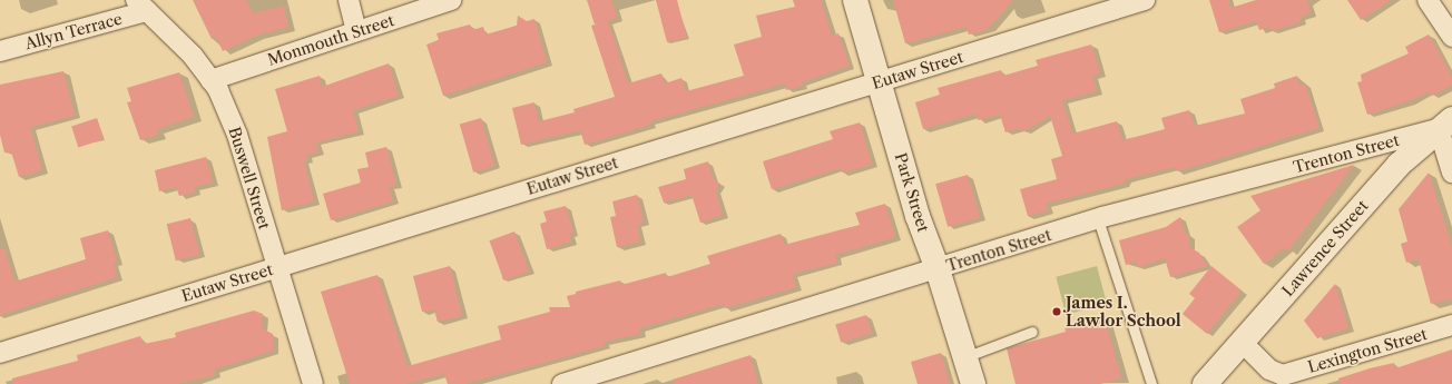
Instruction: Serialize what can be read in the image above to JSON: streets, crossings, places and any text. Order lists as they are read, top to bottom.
{
  "streets": {
    "main road": ["Park Street", "Lawrence Street"],
    "street": [
      "Allyn Terrace",
      "Monmouth Street",
      "Eutaw Street",
      "Trenton Street",
      "Buswell Street",
      "Lexington Street"
    ]
  },
  "crossings": [
    ["Allyn Terrace", "Buswell Street"],
    ["Monmouth Street", "Buswell Street"],
    ["Eutaw Street", "Buswell Street"],
    ["Eutaw Street", "Park Street"],
    ["Trenton Street", "Park Street"],
    ["Trenton Street", "Lawrence Street"],
    ["Lawrence Street", "Lexington Street"]
  ],
  "places": ["James I. Lawlor School"]
}
